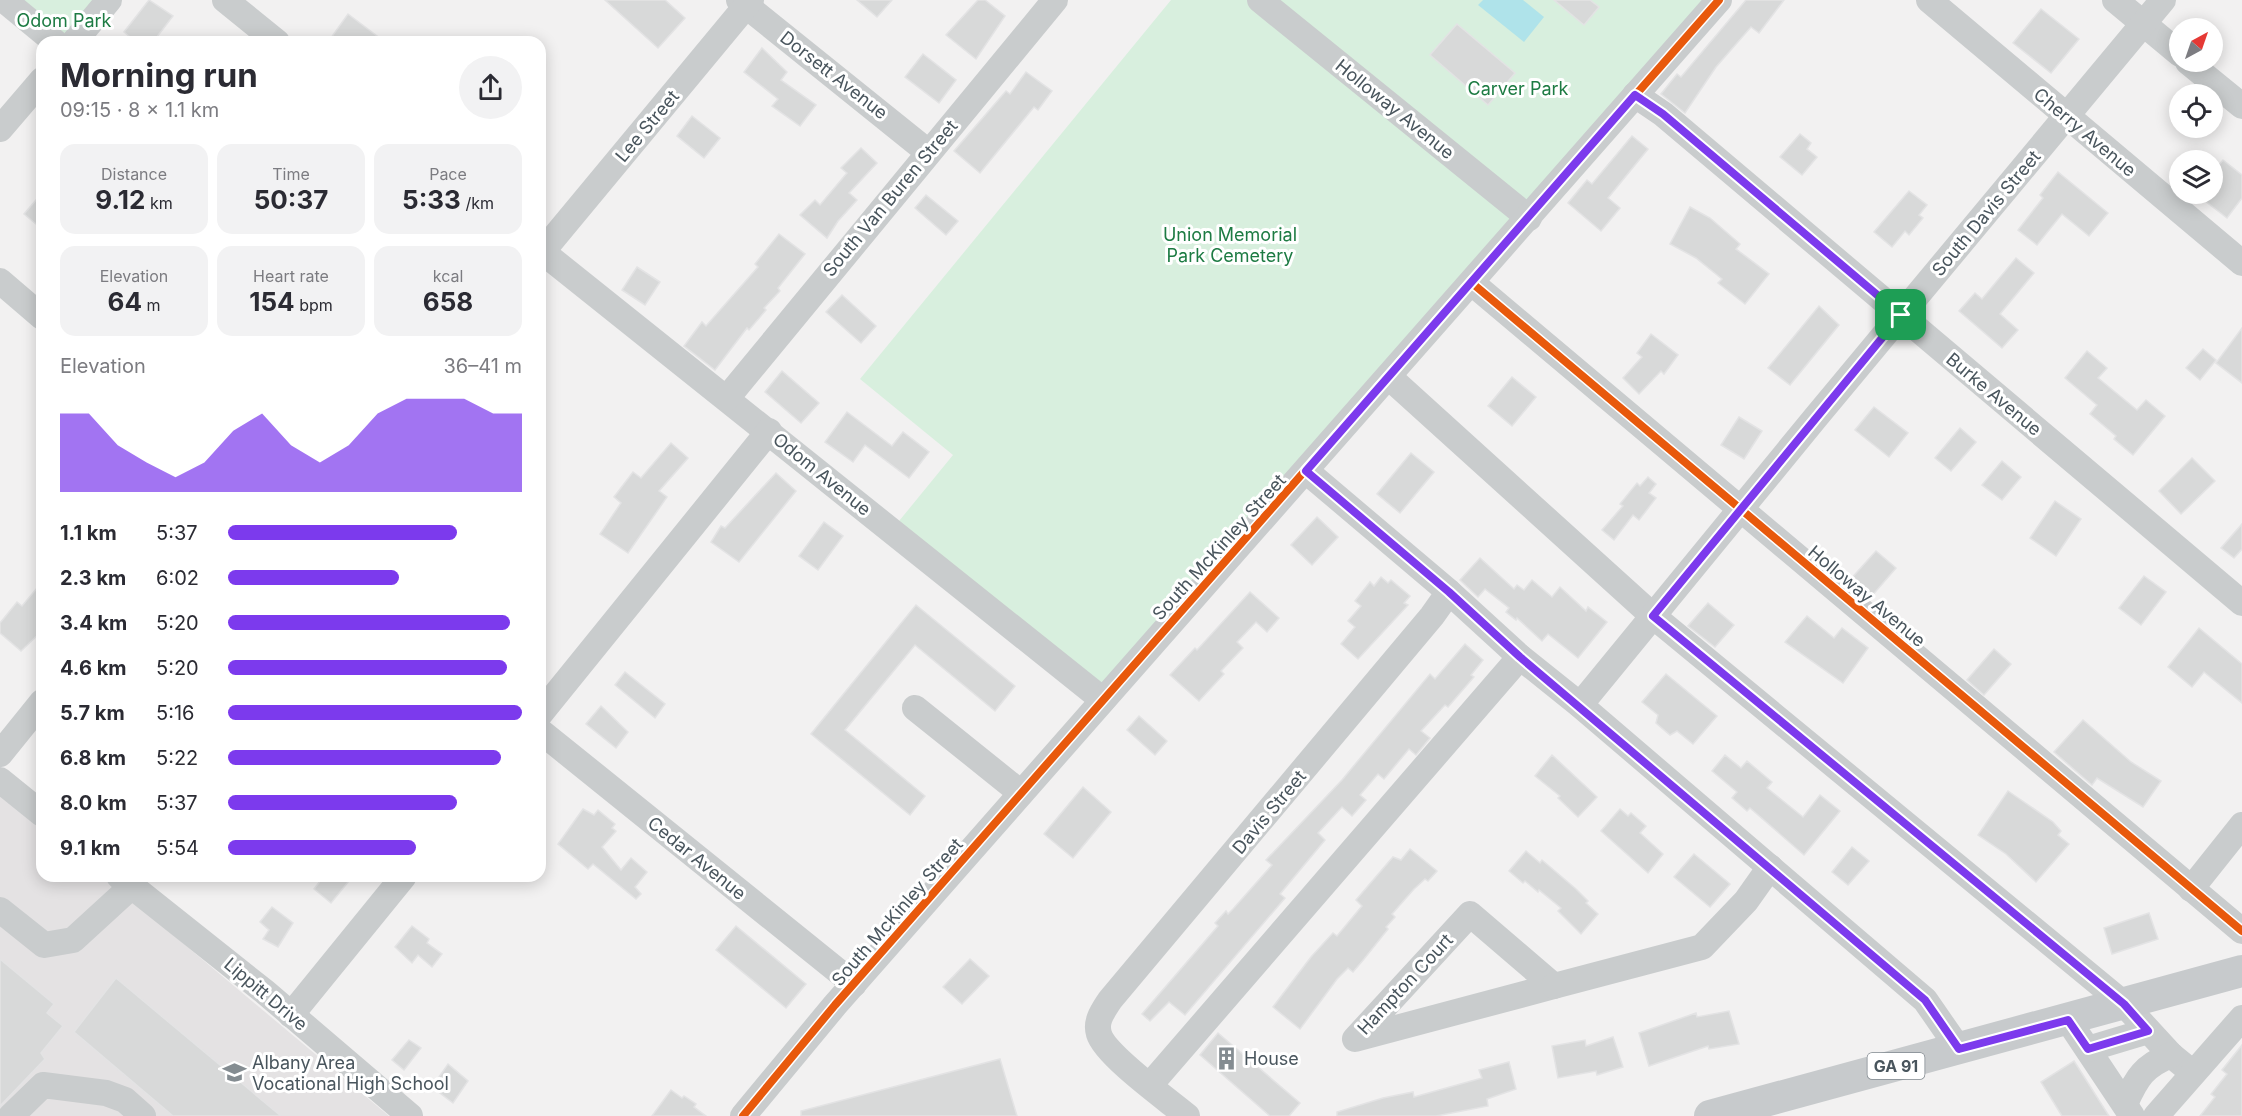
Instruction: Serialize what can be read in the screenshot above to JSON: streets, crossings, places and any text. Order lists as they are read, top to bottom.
{
  "streets": {
    "main road": ["GA 91"],
    "street": [
      "Dorsett Avenue",
      "Holloway Avenue",
      "Lee Street",
      "Cherry Avenue",
      "South Van Buren Street",
      "South Davis Street",
      "Burke Avenue",
      "Odom Avenue",
      "South McKinley Street",
      "Davis Street",
      "Cedar Avenue",
      "Hampton Court",
      "Lippitt Drive"
    ]
  },
  "crossings": [
    ["Dorsett Avenue", "Lee Street"],
    ["Dorsett Avenue", "South Van Buren Street"],
    ["Holloway Avenue", "South Davis Street"],
    ["Holloway Avenue", "South McKinley Street"],
    ["Cherry Avenue", "South Davis Street"],
    ["South Van Buren Street", "Odom Avenue"],
    ["South Davis Street", "Burke Avenue"],
    ["Burke Avenue", "South McKinley Street"],
    ["Odom Avenue", "South McKinley Street"],
    ["South McKinley Street", "Cedar Avenue"]
  ],
  "parks": ["Odom Park", "Carver Park", "Union Memorial Park Cemetery"],
  "places": {
    "building": ["House"],
    "school or university": ["Albany Area Vocational High School"]
  },
  "north": "top right",
  "page": {
    "heading": ["Morning run", "09:15 · 8 × 1.1 km"],
    "stats": [
      ["Distance", "9.12 km"],
      ["Time", "50:37"],
      ["Pace", "5:33 /km"],
      ["Elevation", "64 m"],
      ["Heart rate", "154 bpm"],
      ["kcal", "658"]
    ],
    "chart": ["Elevation", "36–41 m"],
    "list": [
      {
        "name": "1.1 km",
        "note": "5:37"
      },
      {
        "name": "2.3 km",
        "note": "6:02"
      },
      {
        "name": "3.4 km",
        "note": "5:20"
      },
      {
        "name": "4.6 km",
        "note": "5:20"
      },
      {
        "name": "5.7 km",
        "note": "5:16"
      },
      {
        "name": "6.8 km",
        "note": "5:22"
      },
      {
        "name": "8.0 km",
        "note": "5:37"
      },
      {
        "name": "9.1 km",
        "note": "5:54"
      }
    ]
  }
}
